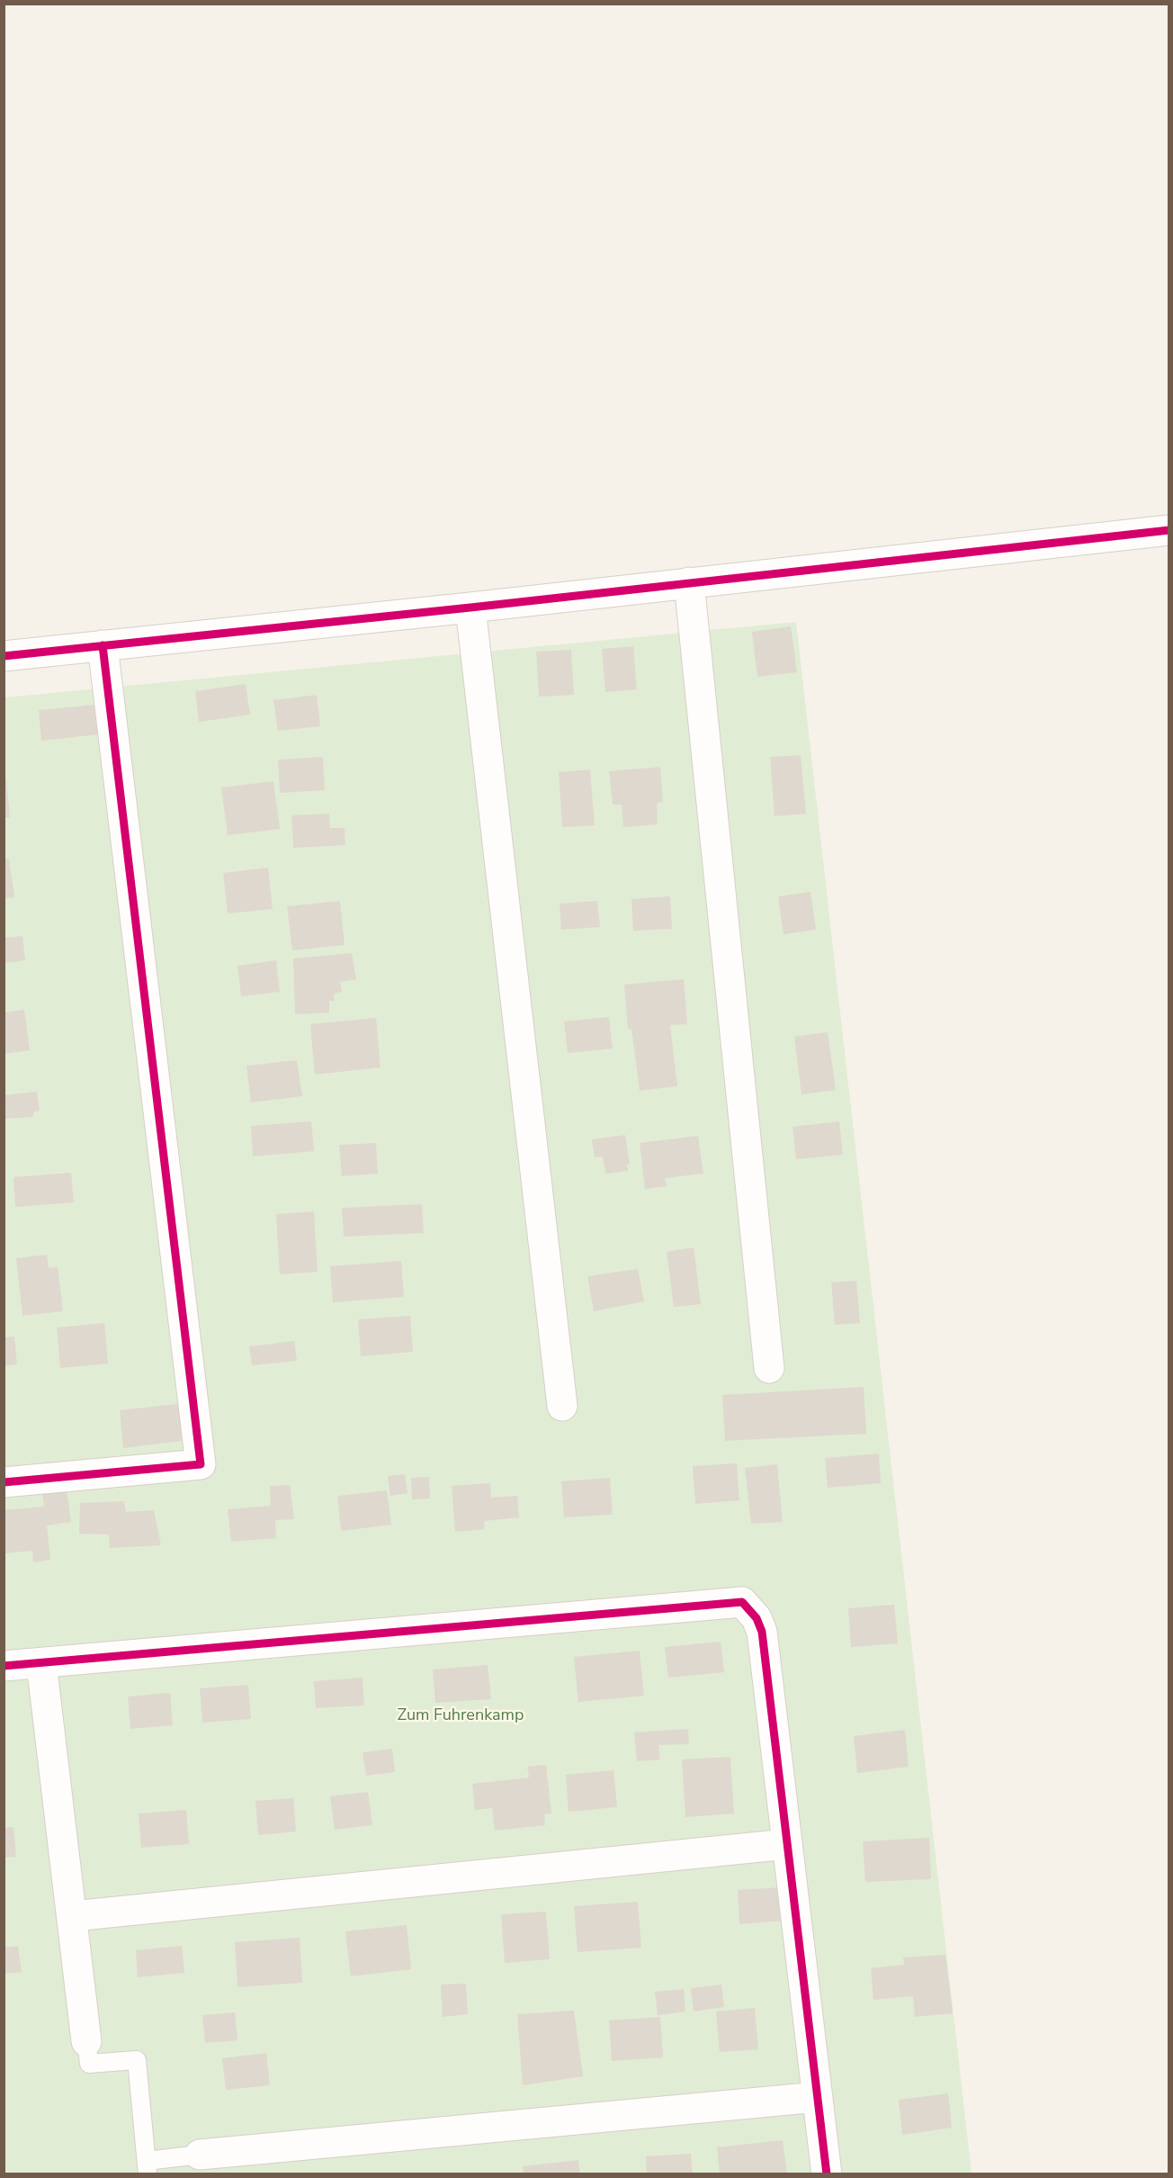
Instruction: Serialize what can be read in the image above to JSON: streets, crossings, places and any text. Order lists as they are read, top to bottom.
{
  "parks": ["Zum Fuhrenkamp"]
}
